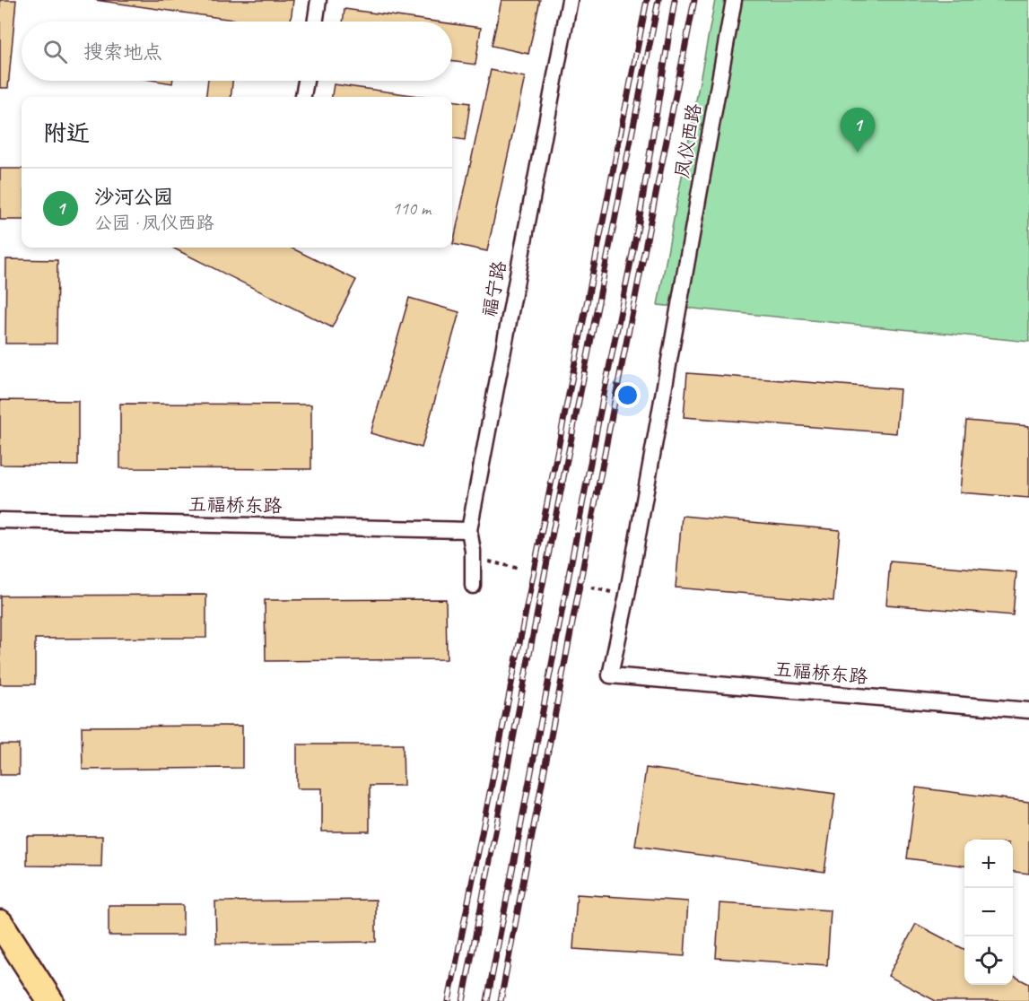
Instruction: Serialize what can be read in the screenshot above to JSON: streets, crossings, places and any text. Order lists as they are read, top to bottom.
{
  "streets": {
    "street": ["凤仪西路", "福宁路", "五福桥东路"]
  },
  "crossings": [
    ["凤仪西路", "五福桥东路"],
    ["福宁路", "五福桥东路"]
  ],
  "page": {
    "search": "搜索地点",
    "heading": "附近",
    "pins": "1",
    "list": [
      {
        "mark": "1",
        "name": "沙河公园",
        "note": "公园 · 凤仪西路",
        "value": "110 m"
      }
    ],
    "map_buttons": ["+", "−"]
  }
}
